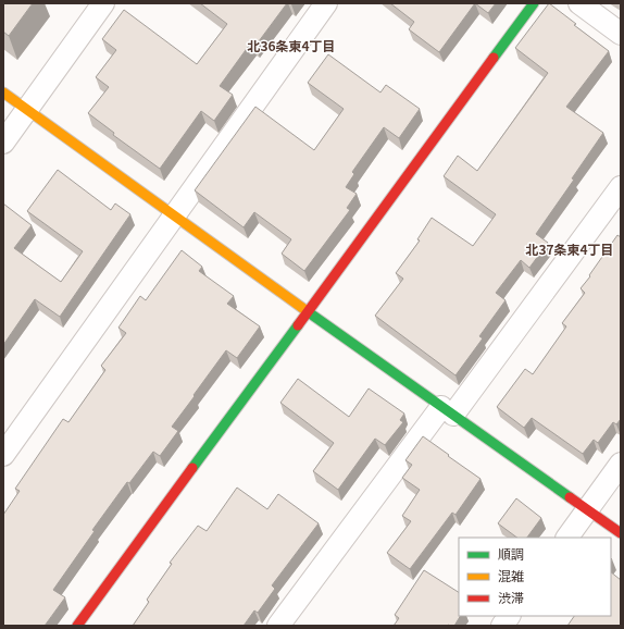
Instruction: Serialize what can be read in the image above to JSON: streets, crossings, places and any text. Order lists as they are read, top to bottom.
{
  "districts": ["北36条東4丁目", "北37条東4丁目"],
  "legend": ["順調", "混雑", "渋滞"]
}
